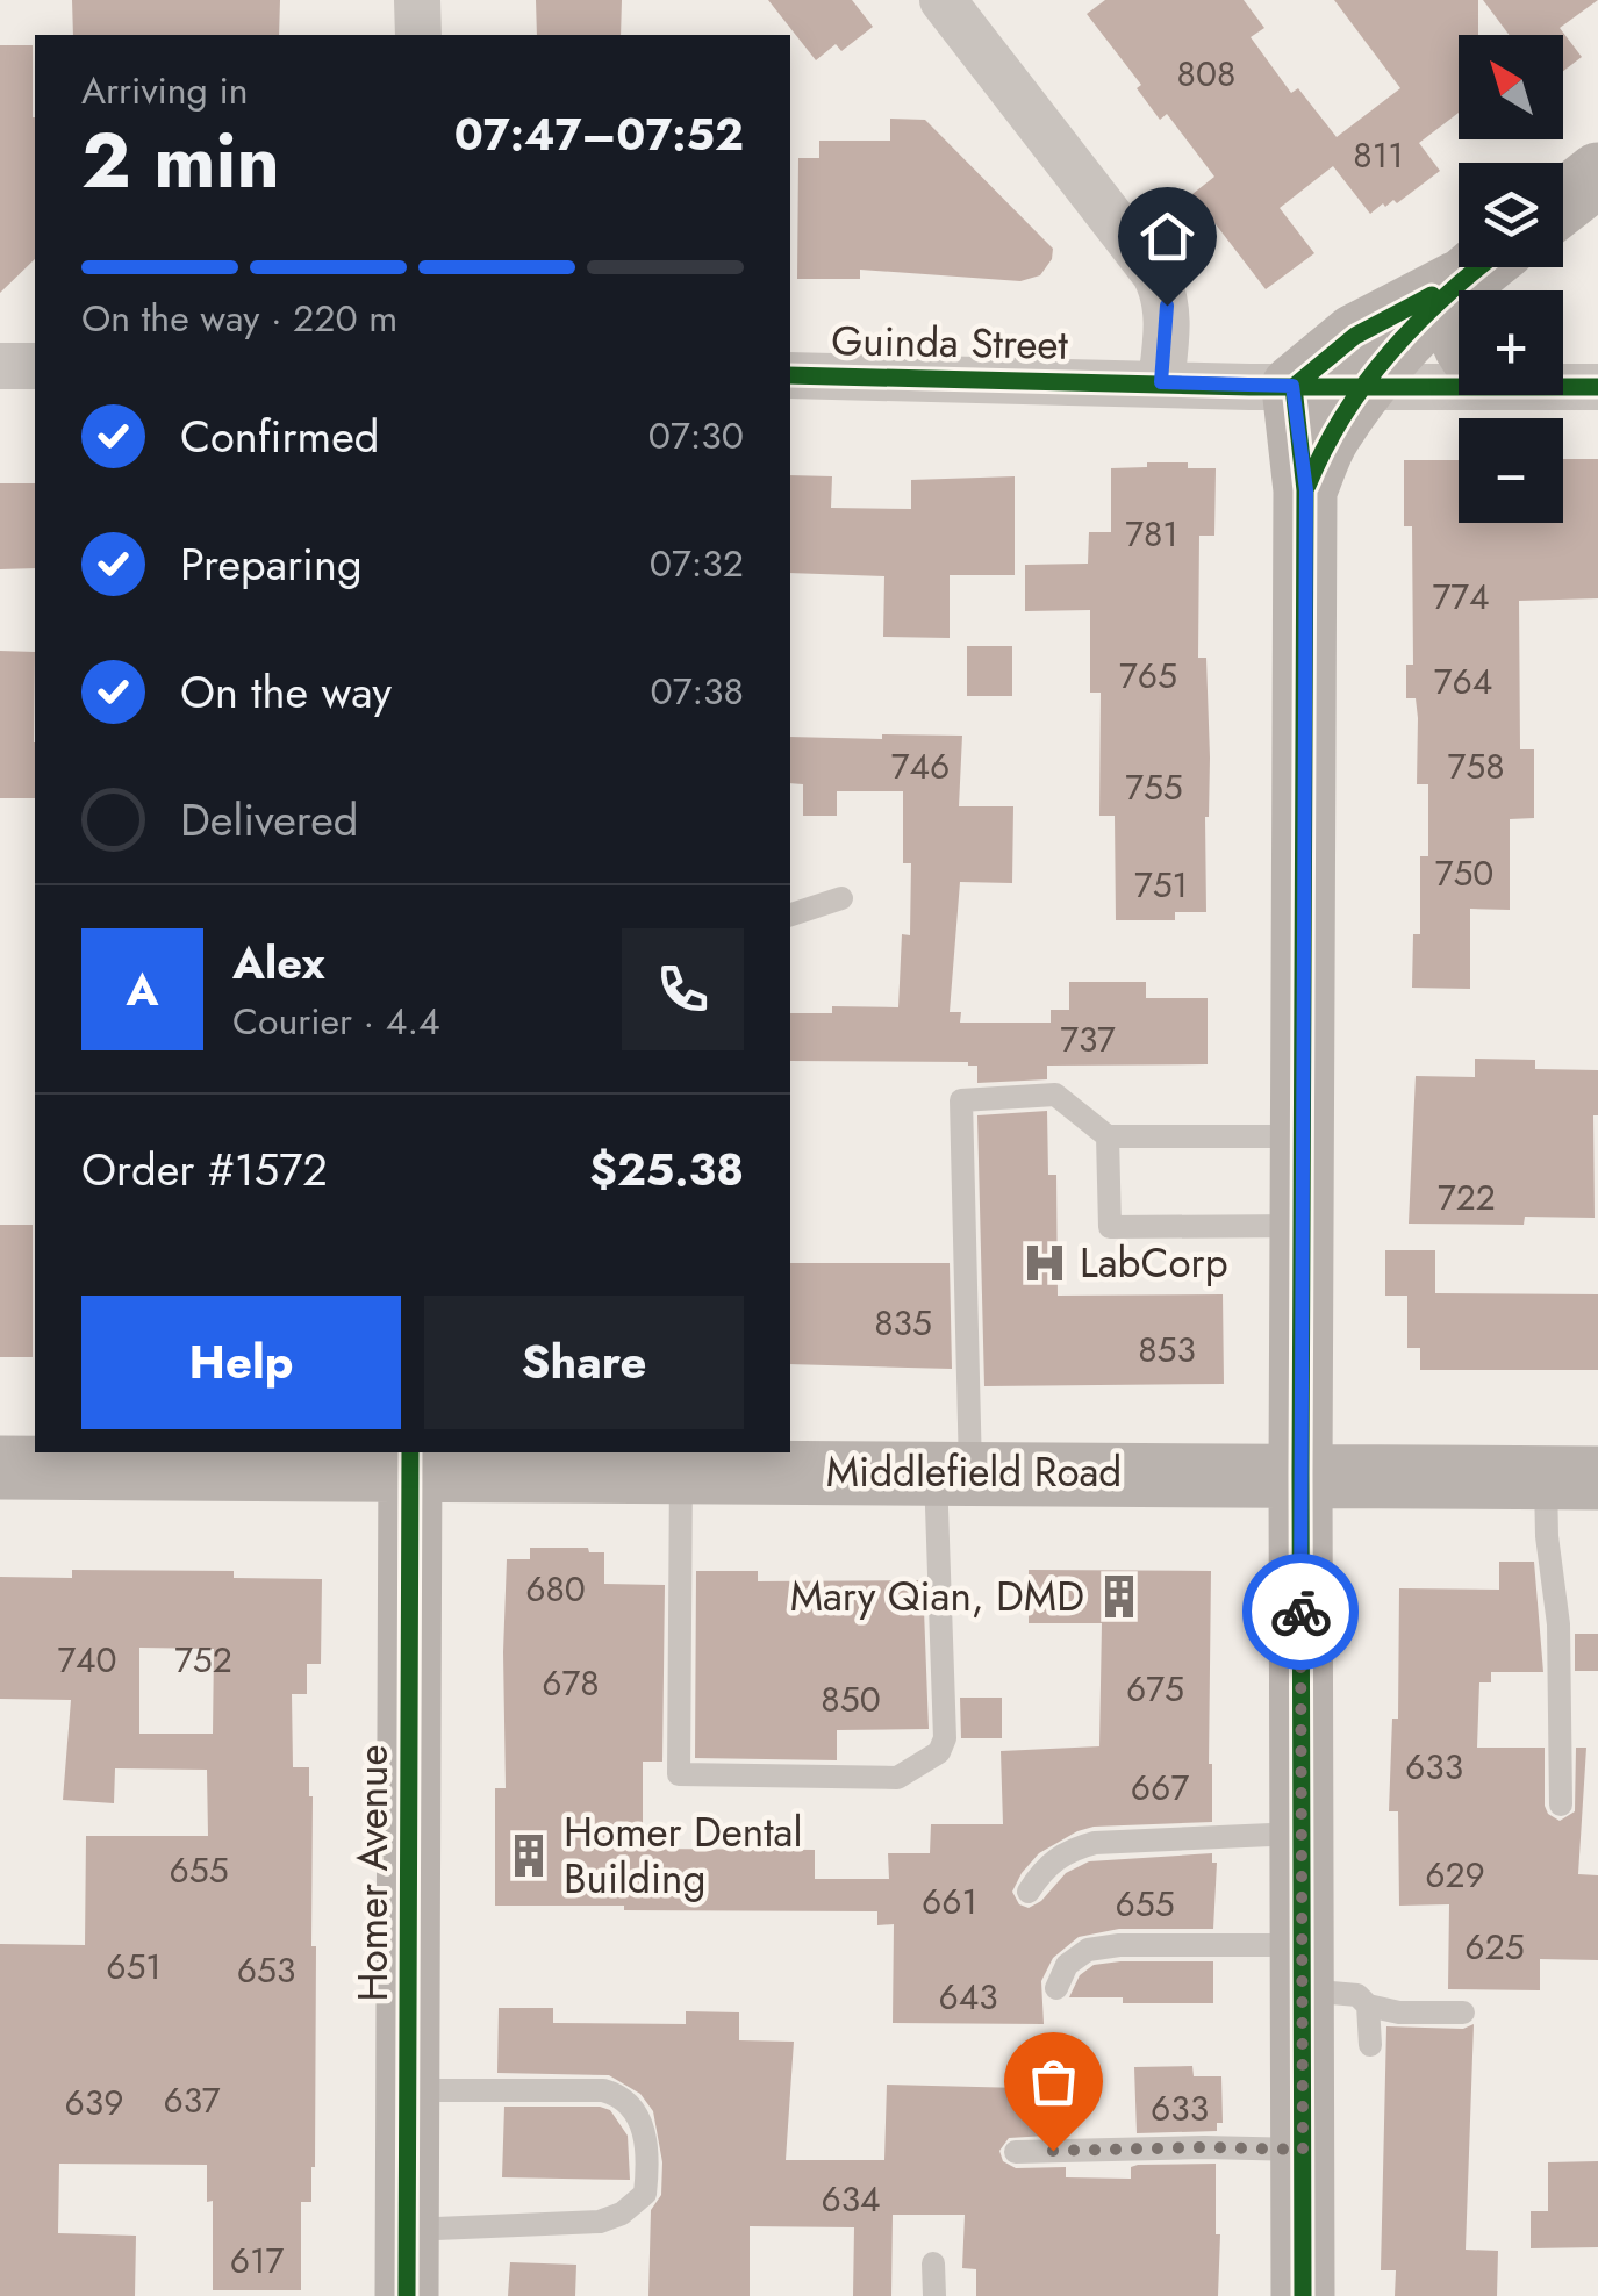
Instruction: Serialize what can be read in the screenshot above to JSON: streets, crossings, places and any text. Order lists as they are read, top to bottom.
{
  "streets": {
    "street": ["Guinda Street", "Middlefield Road", "Homer Avenue"]
  },
  "crossings": [
    ["Middlefield Road", "Homer Avenue"]
  ],
  "places": {
    "hospital": ["LabCorp"],
    "building": ["Mary Qian, DMD", "Homer Dental Building"]
  },
  "house_numbers": [
    "808",
    "811",
    "781",
    "774",
    "765",
    "764",
    "746",
    "758",
    "755",
    "750",
    "751",
    "737",
    "722",
    "835",
    "853",
    "680",
    "740",
    "752",
    "678",
    "675",
    "850",
    "633",
    "667",
    "655",
    "629",
    "661",
    "655",
    "625",
    "651",
    "653",
    "643",
    "637",
    "639",
    "633",
    "634",
    "617"
  ],
  "north": "top left",
  "page": {
    "map_buttons": ["+", "−"],
    "heading": ["2 min", "Arriving in", "07:47–07:52"],
    "panel": [
      "Alex",
      "Courier · 4.4",
      "Order #1572",
      "$25.38"
    ],
    "bar": "On the way · 220 m",
    "list": [
      ["Confirmed", "07:30"],
      ["Preparing", "07:32"],
      ["On the way", "07:38"],
      "Delivered"
    ],
    "round": "A",
    "buttons": ["Help", "Share"]
  }
}
